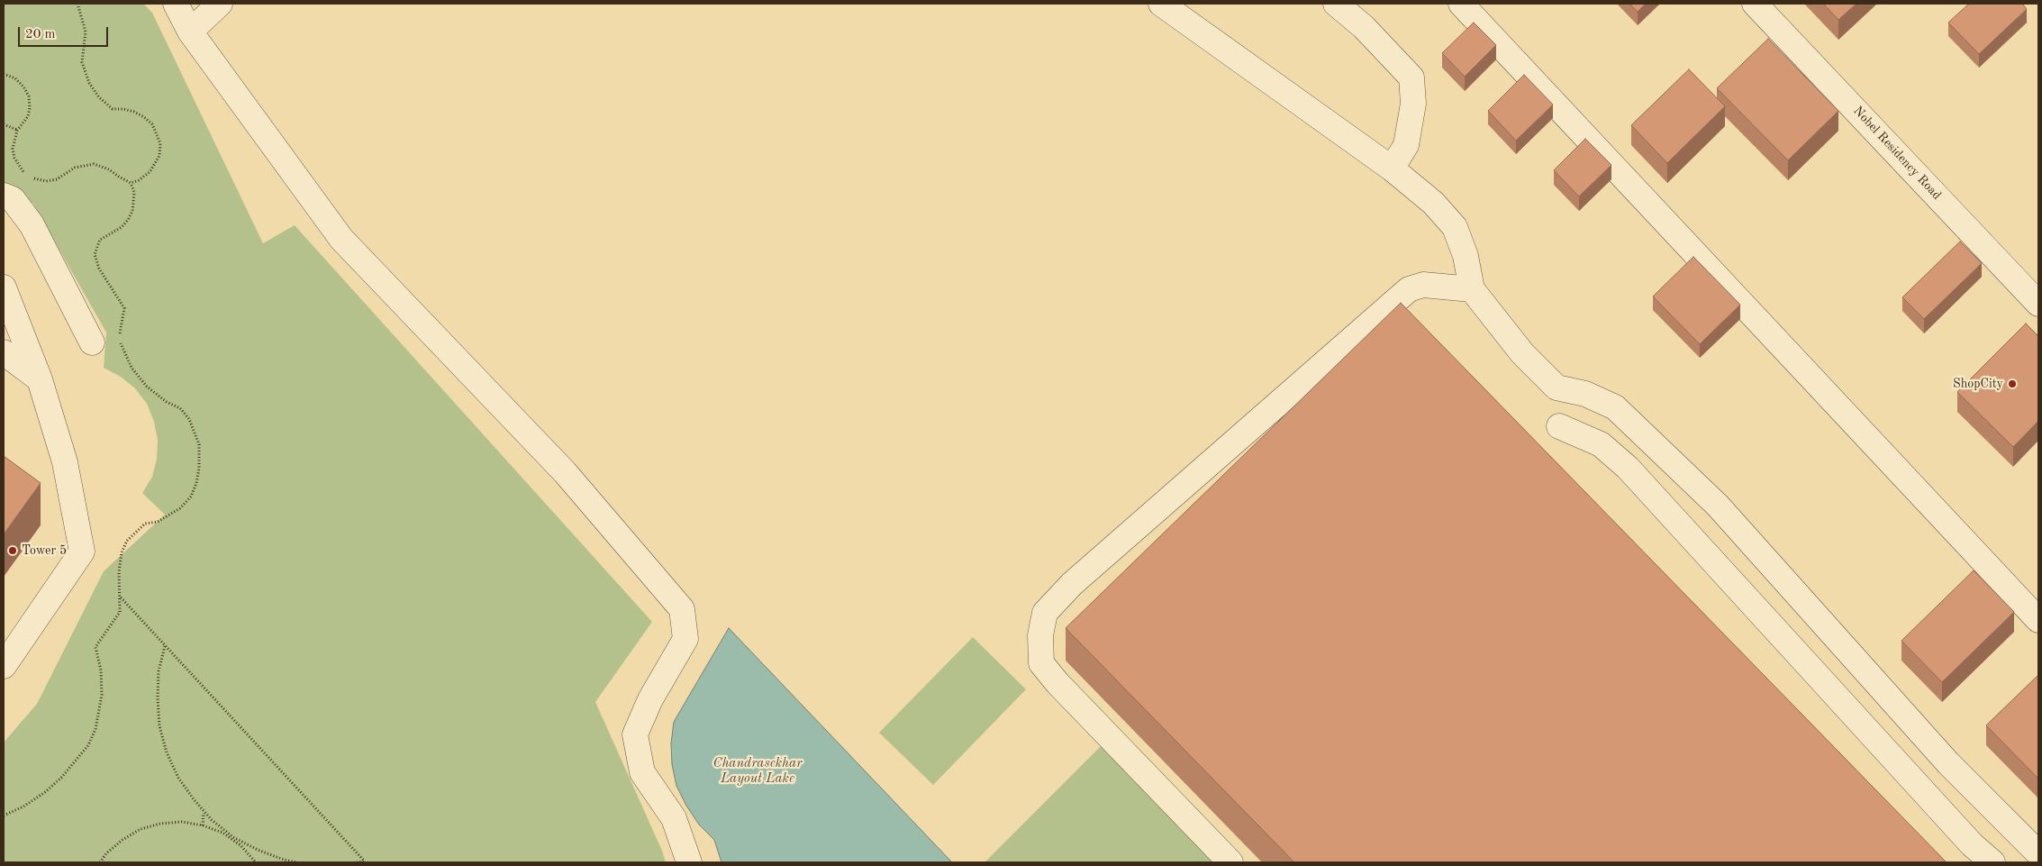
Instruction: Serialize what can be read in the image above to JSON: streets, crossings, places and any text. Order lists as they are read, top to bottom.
{
  "streets": {
    "street": ["Nobel Residency Road"]
  },
  "water": ["Chandrasekhar Layout Lake"],
  "places": ["ShopCity", "Tower 5"],
  "scale_bar": "20 m"
}
